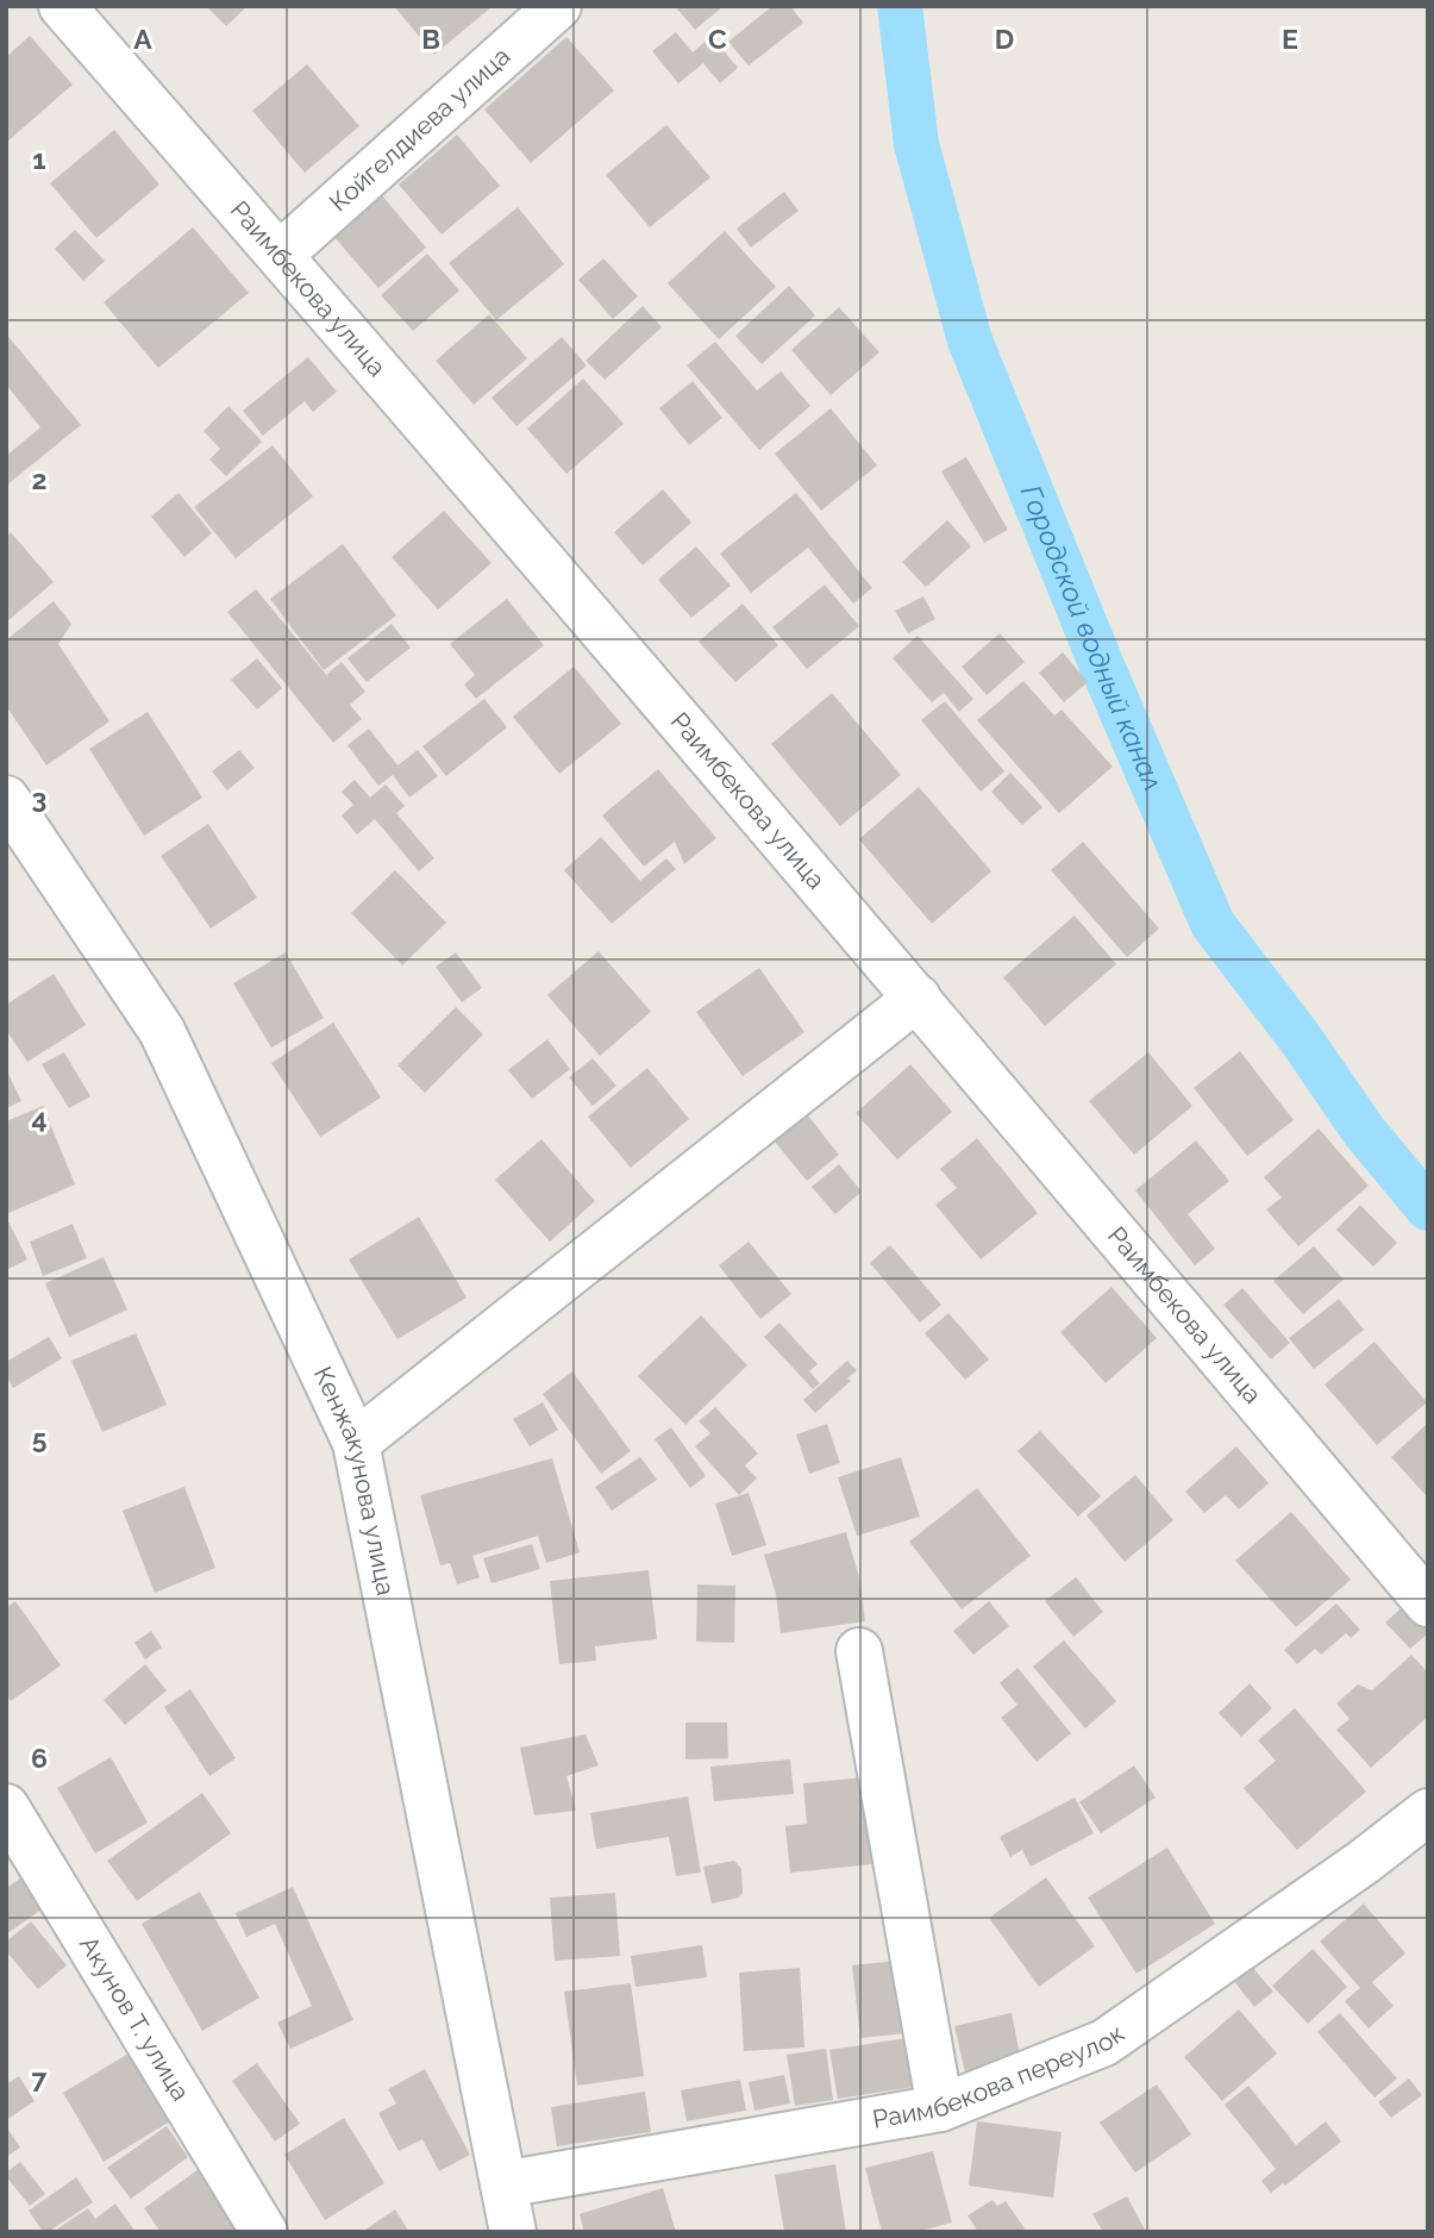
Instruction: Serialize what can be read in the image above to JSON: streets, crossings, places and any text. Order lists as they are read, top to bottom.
{
  "streets": {
    "street": [
      "Койгелдиева улица",
      "Раимбекова улица",
      "Кенжакунова улица",
      "Акунов Т. улица",
      "Раимбекова переулок"
    ]
  },
  "crossings": [
    ["Койгелдиева улица", "Раимбекова улица"],
    ["Кенжакунова улица", "Раимбекова переулок"]
  ],
  "water": ["Городской водный канал"],
  "grid": {
    "columns": [
      "A",
      "B",
      "C",
      "D",
      "E"
    ],
    "rows": [
      "1",
      "2",
      "3",
      "4",
      "5",
      "6",
      "7"
    ]
  }
}
